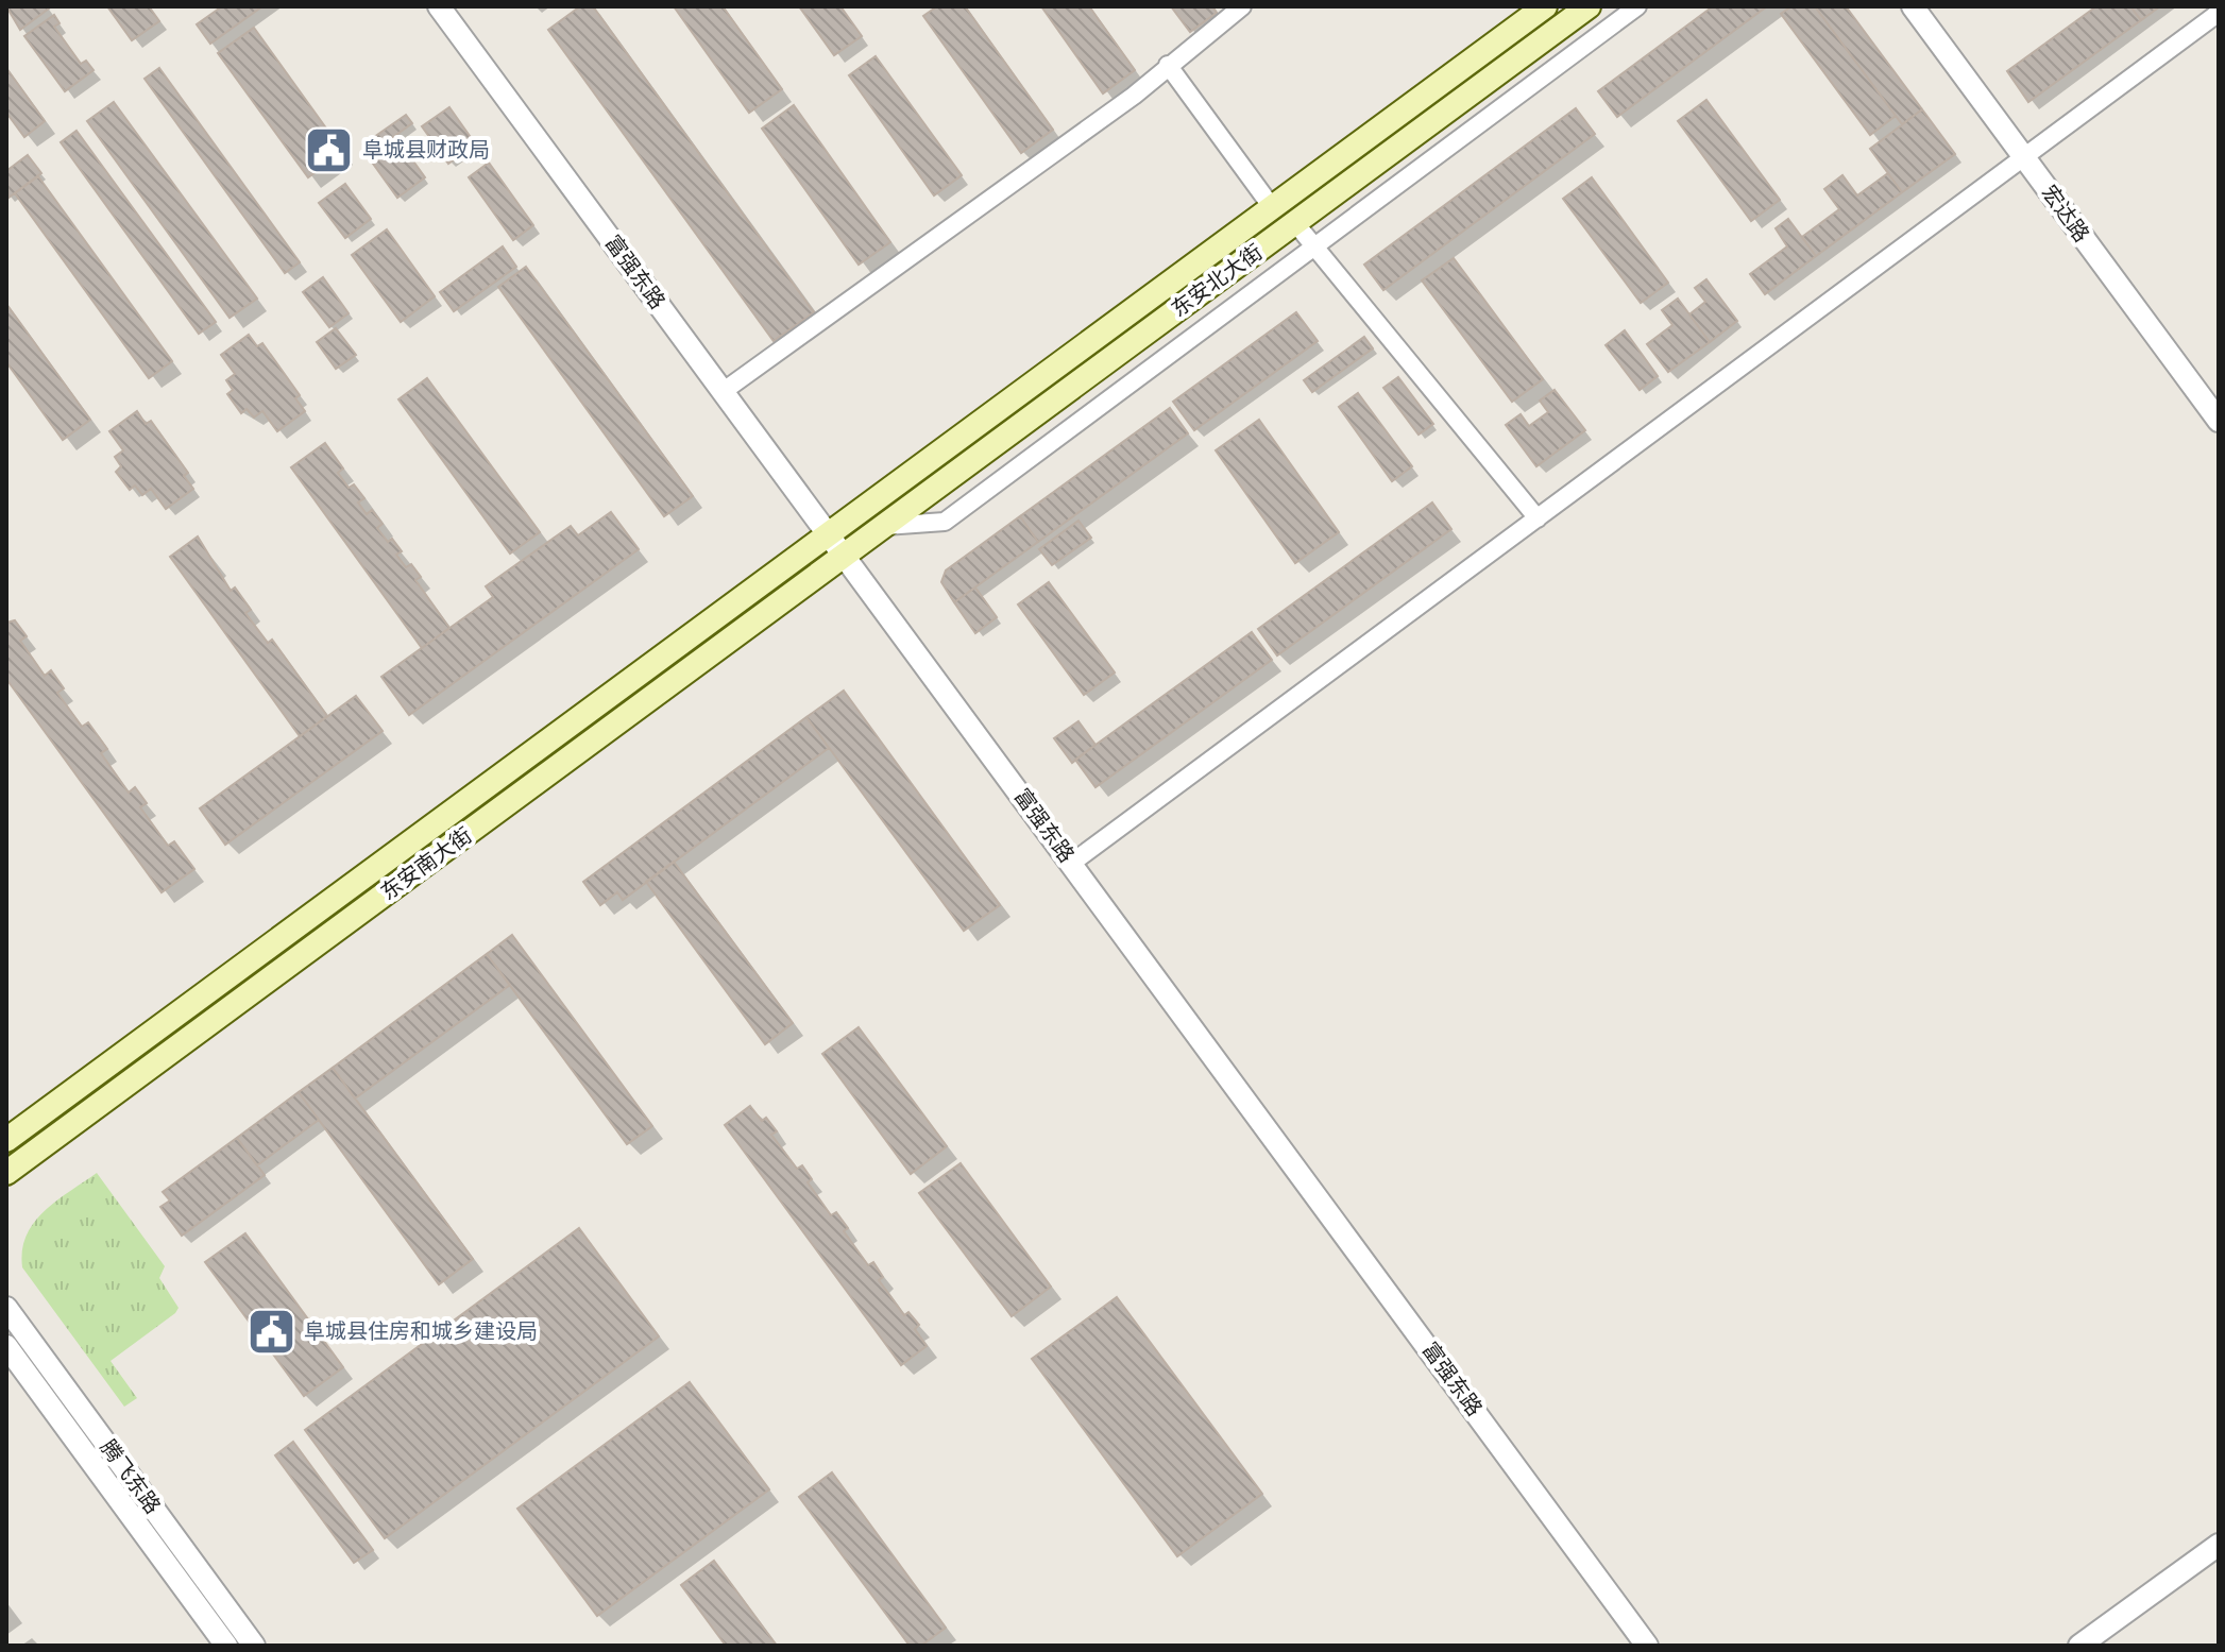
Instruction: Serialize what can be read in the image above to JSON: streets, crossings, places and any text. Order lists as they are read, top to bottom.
{
  "streets": {
    "main road": ["东安北大街", "东安南大街"],
    "street": ["宏达路", "富强东路", "腾飞东路"]
  },
  "crossings": [
    ["富强东路", "东安北大街"],
    ["富强东路", "东安南大街"],
    ["东安北大街", "东安南大街"]
  ],
  "places": {
    "public building": ["阜城县财政局", "阜城县住房和城乡建设局"]
  }
}
